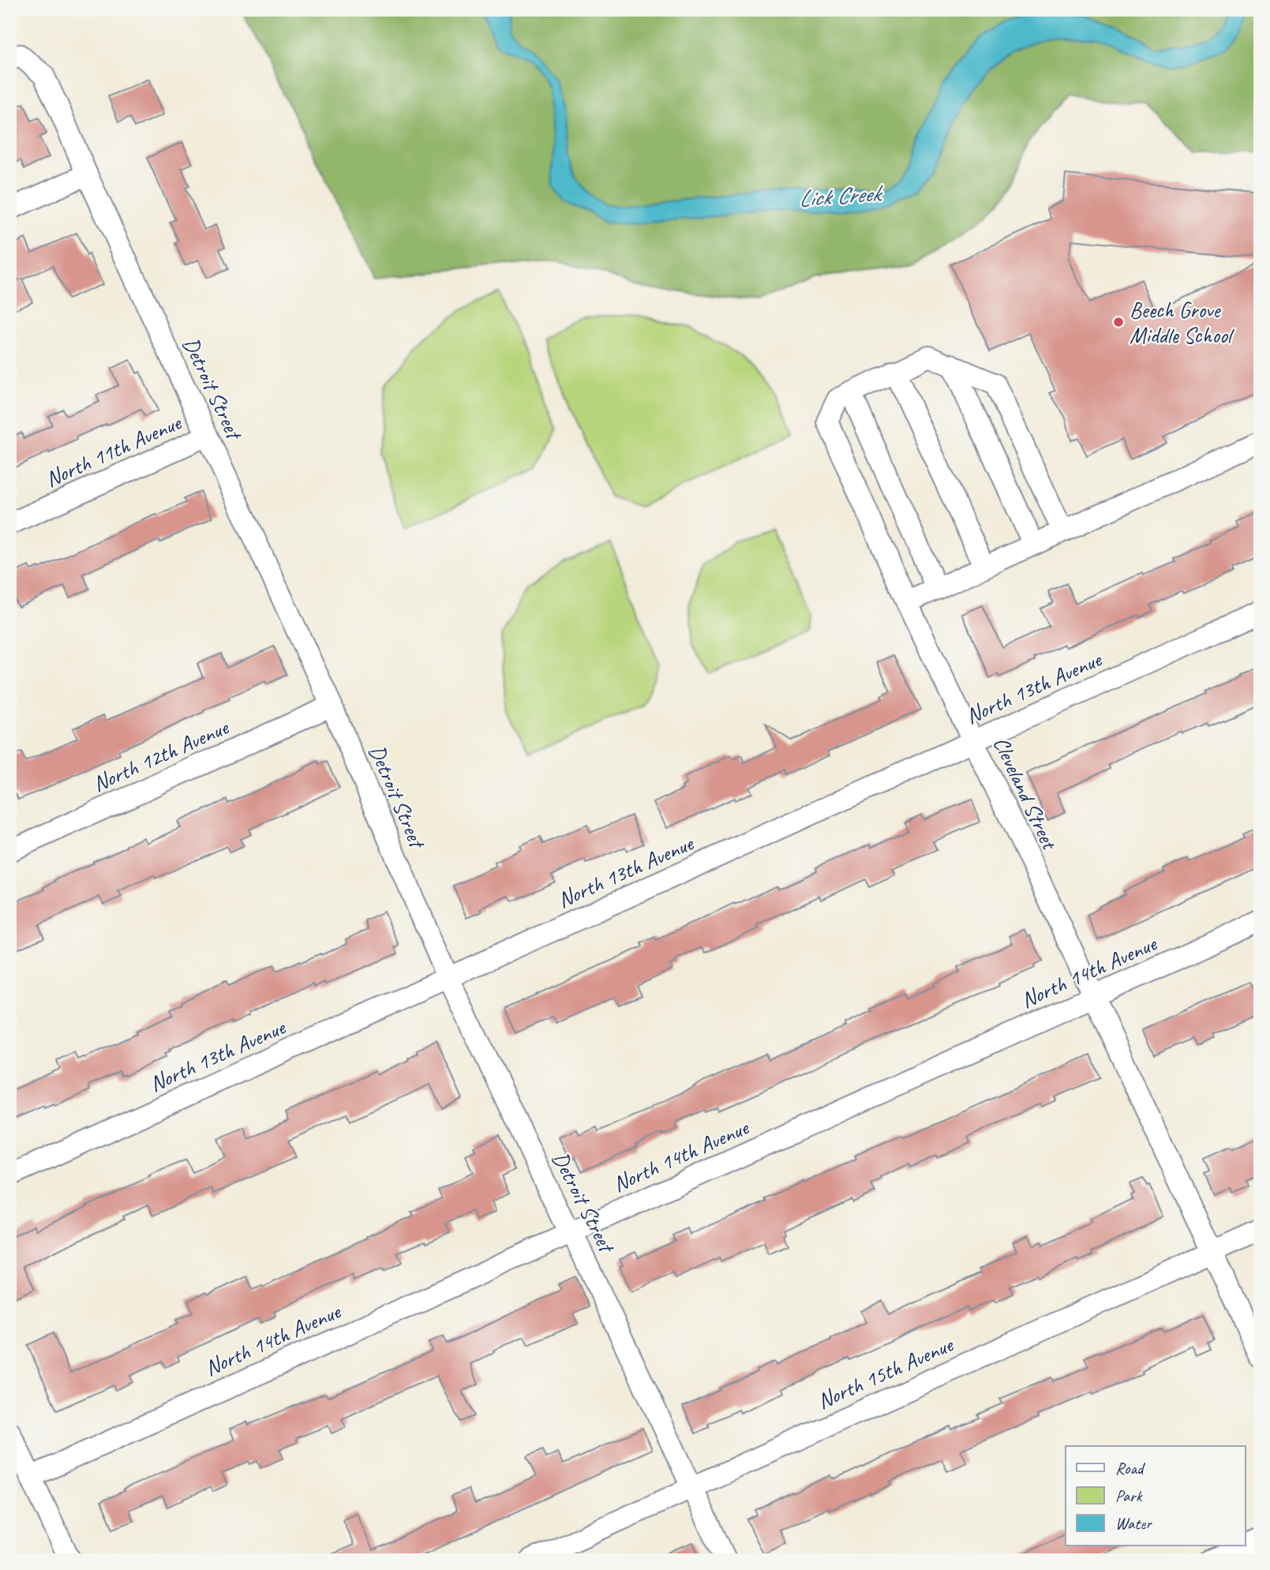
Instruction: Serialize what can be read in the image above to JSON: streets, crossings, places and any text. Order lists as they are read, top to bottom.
{
  "streets": {
    "street": [
      "Detroit Street",
      "North 11th Avenue",
      "North 13th Avenue",
      "North 12th Avenue",
      "Cleveland Street",
      "North 14th Avenue",
      "North 15th Avenue"
    ]
  },
  "crossings": [
    ["Detroit Street", "North 11th Avenue"],
    ["Detroit Street", "North 13th Avenue"],
    ["Detroit Street", "North 12th Avenue"],
    ["Detroit Street", "North 14th Avenue"],
    ["Detroit Street", "North 15th Avenue"],
    ["North 13th Avenue", "Cleveland Street"],
    ["Cleveland Street", "North 14th Avenue"],
    ["Cleveland Street", "North 15th Avenue"]
  ],
  "water": ["Lick Creek"],
  "places": ["Beech Grove Middle School"],
  "legend": ["Road", "Park", "Water"]
}
